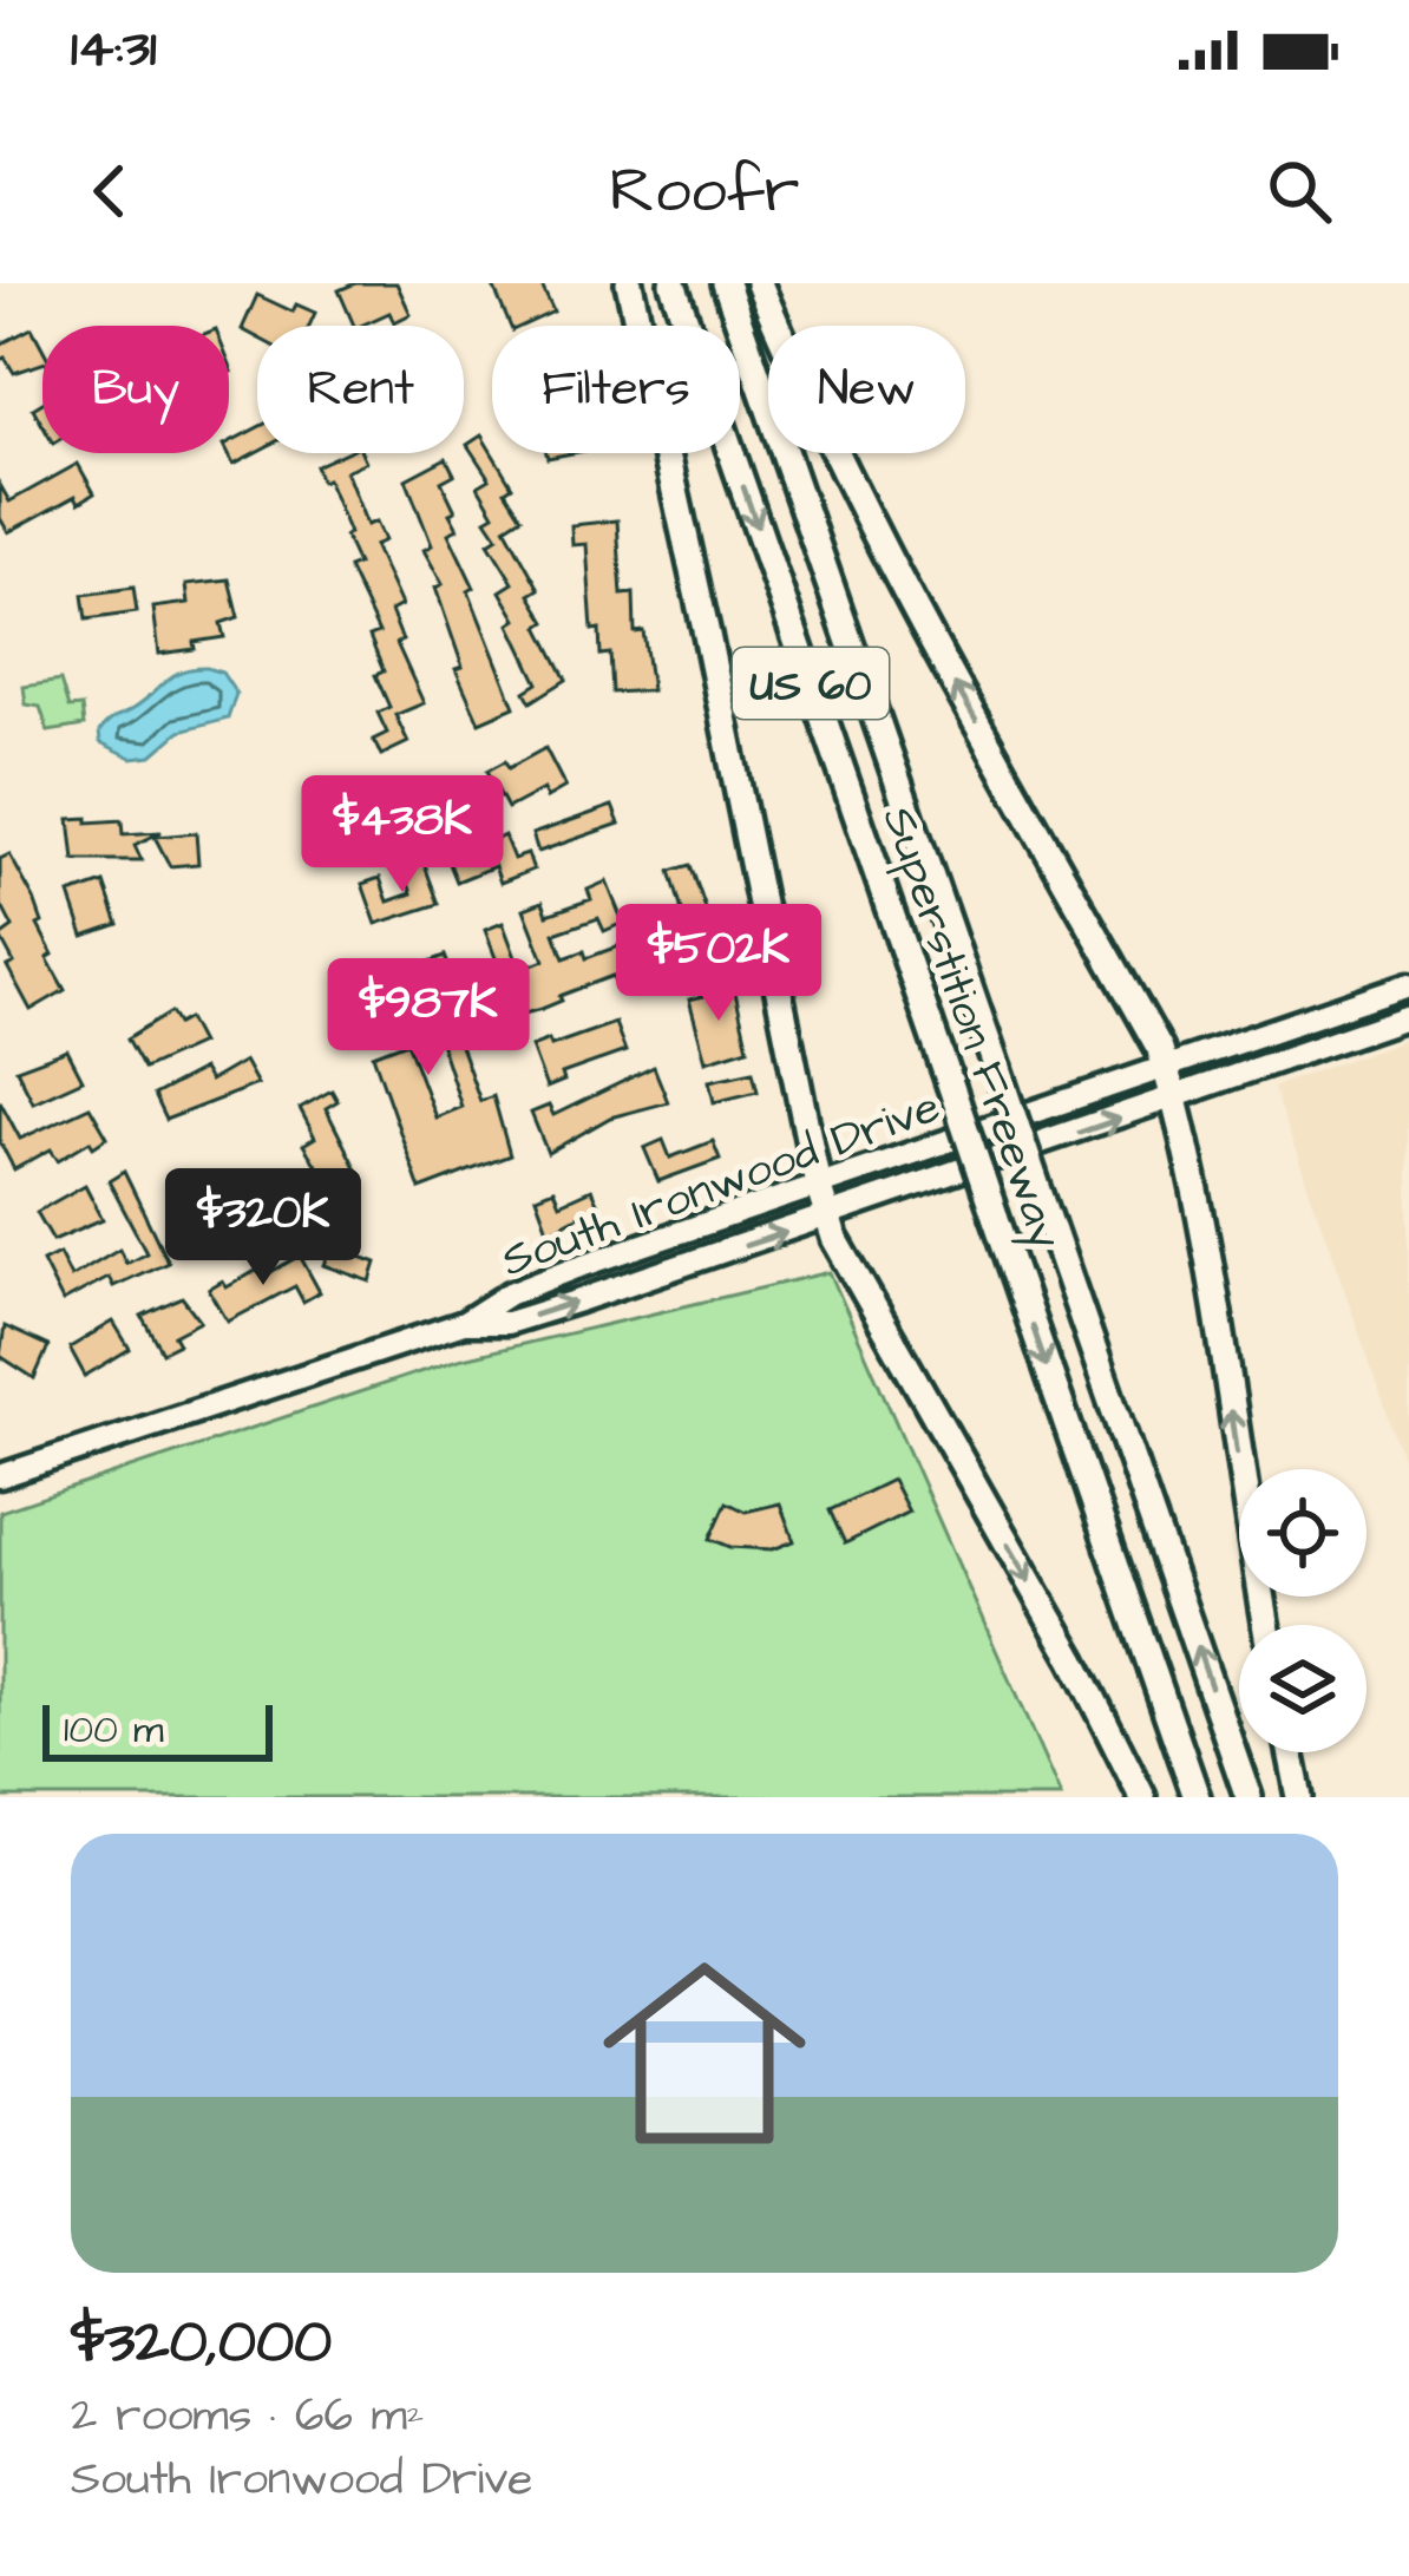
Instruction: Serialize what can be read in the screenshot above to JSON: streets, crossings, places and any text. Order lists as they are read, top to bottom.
{
  "streets": {
    "highway": ["US 60", "Superstition Freeway"],
    "main road": ["South Ironwood Drive"]
  },
  "scale_bar": "100 m",
  "page": {
    "status": "14:31",
    "header": "Roofr",
    "chip": [
      "Buy",
      "Rent",
      "Filters",
      "New"
    ],
    "price": [
      "$438K",
      "$502K",
      "$987K",
      "$320K"
    ],
    "scale": "100 m",
    "list": [
      {
        "name": "$320,000",
        "note": "2 rooms · 66 m² · South Ironwood Drive"
      }
    ]
  }
}
